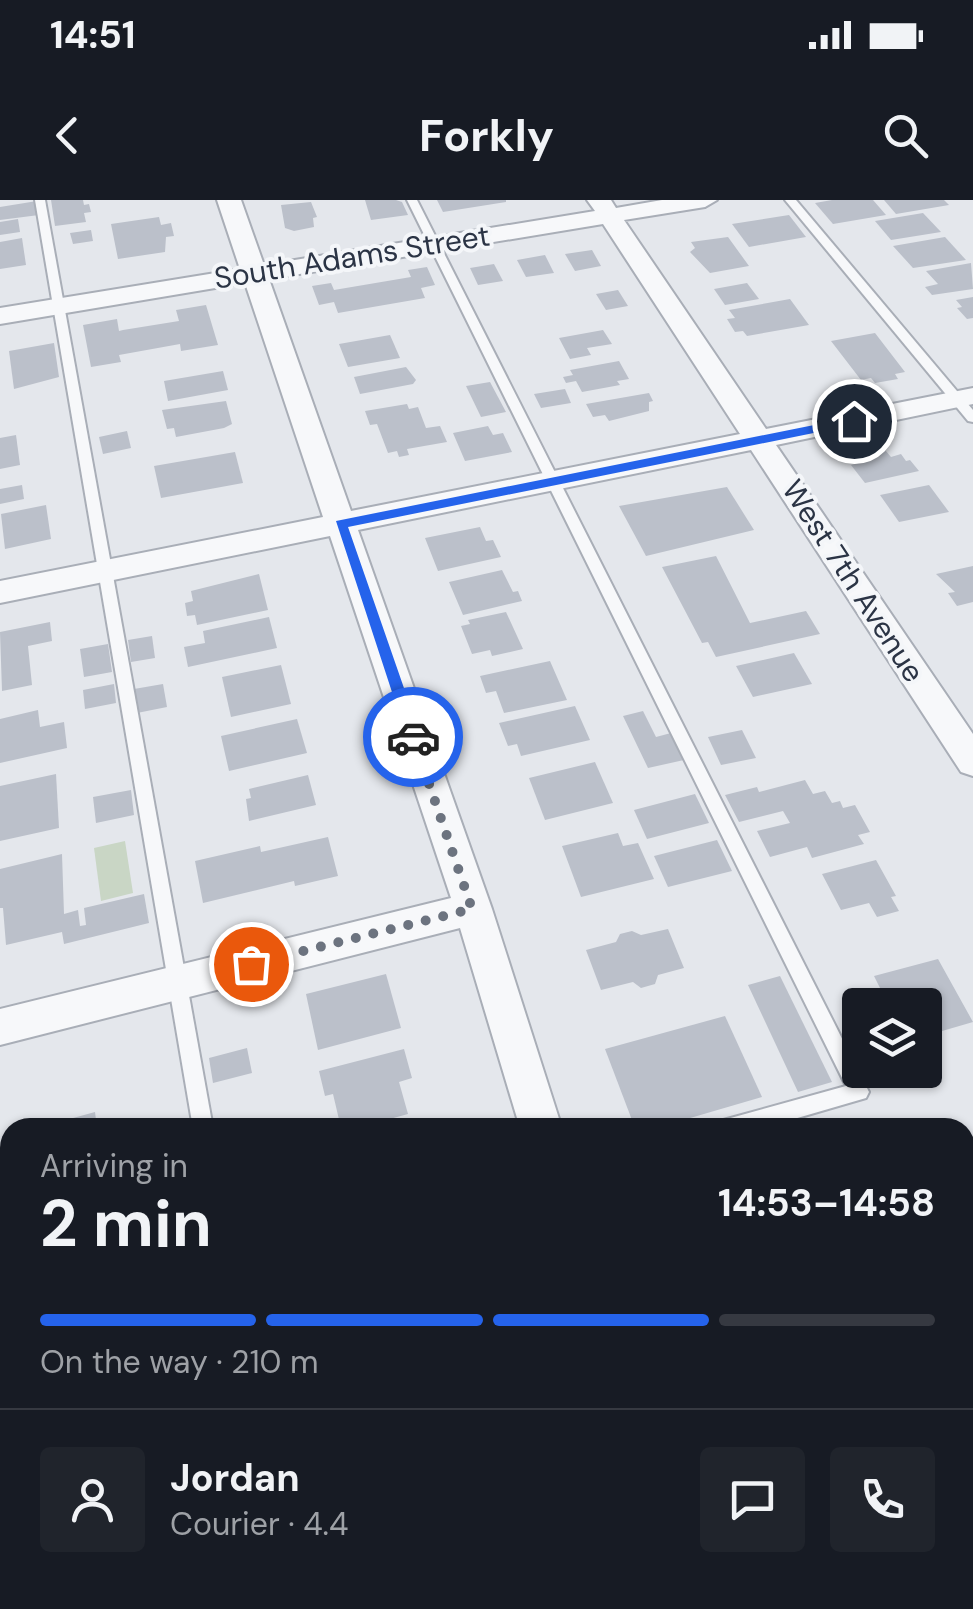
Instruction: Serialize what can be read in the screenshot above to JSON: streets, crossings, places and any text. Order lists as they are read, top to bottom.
{
  "streets": {
    "street": ["South Adams Street", "West 7th Avenue"]
  },
  "crossings": [
    ["South Adams Street", "West 7th Avenue"]
  ],
  "page": {
    "status": "14:51",
    "header": "Forkly",
    "heading": ["2 min", "Arriving in", "14:53–14:58"],
    "panel": ["Jordan", "Courier · 4.4"],
    "bar": "On the way · 210 m"
  }
}
